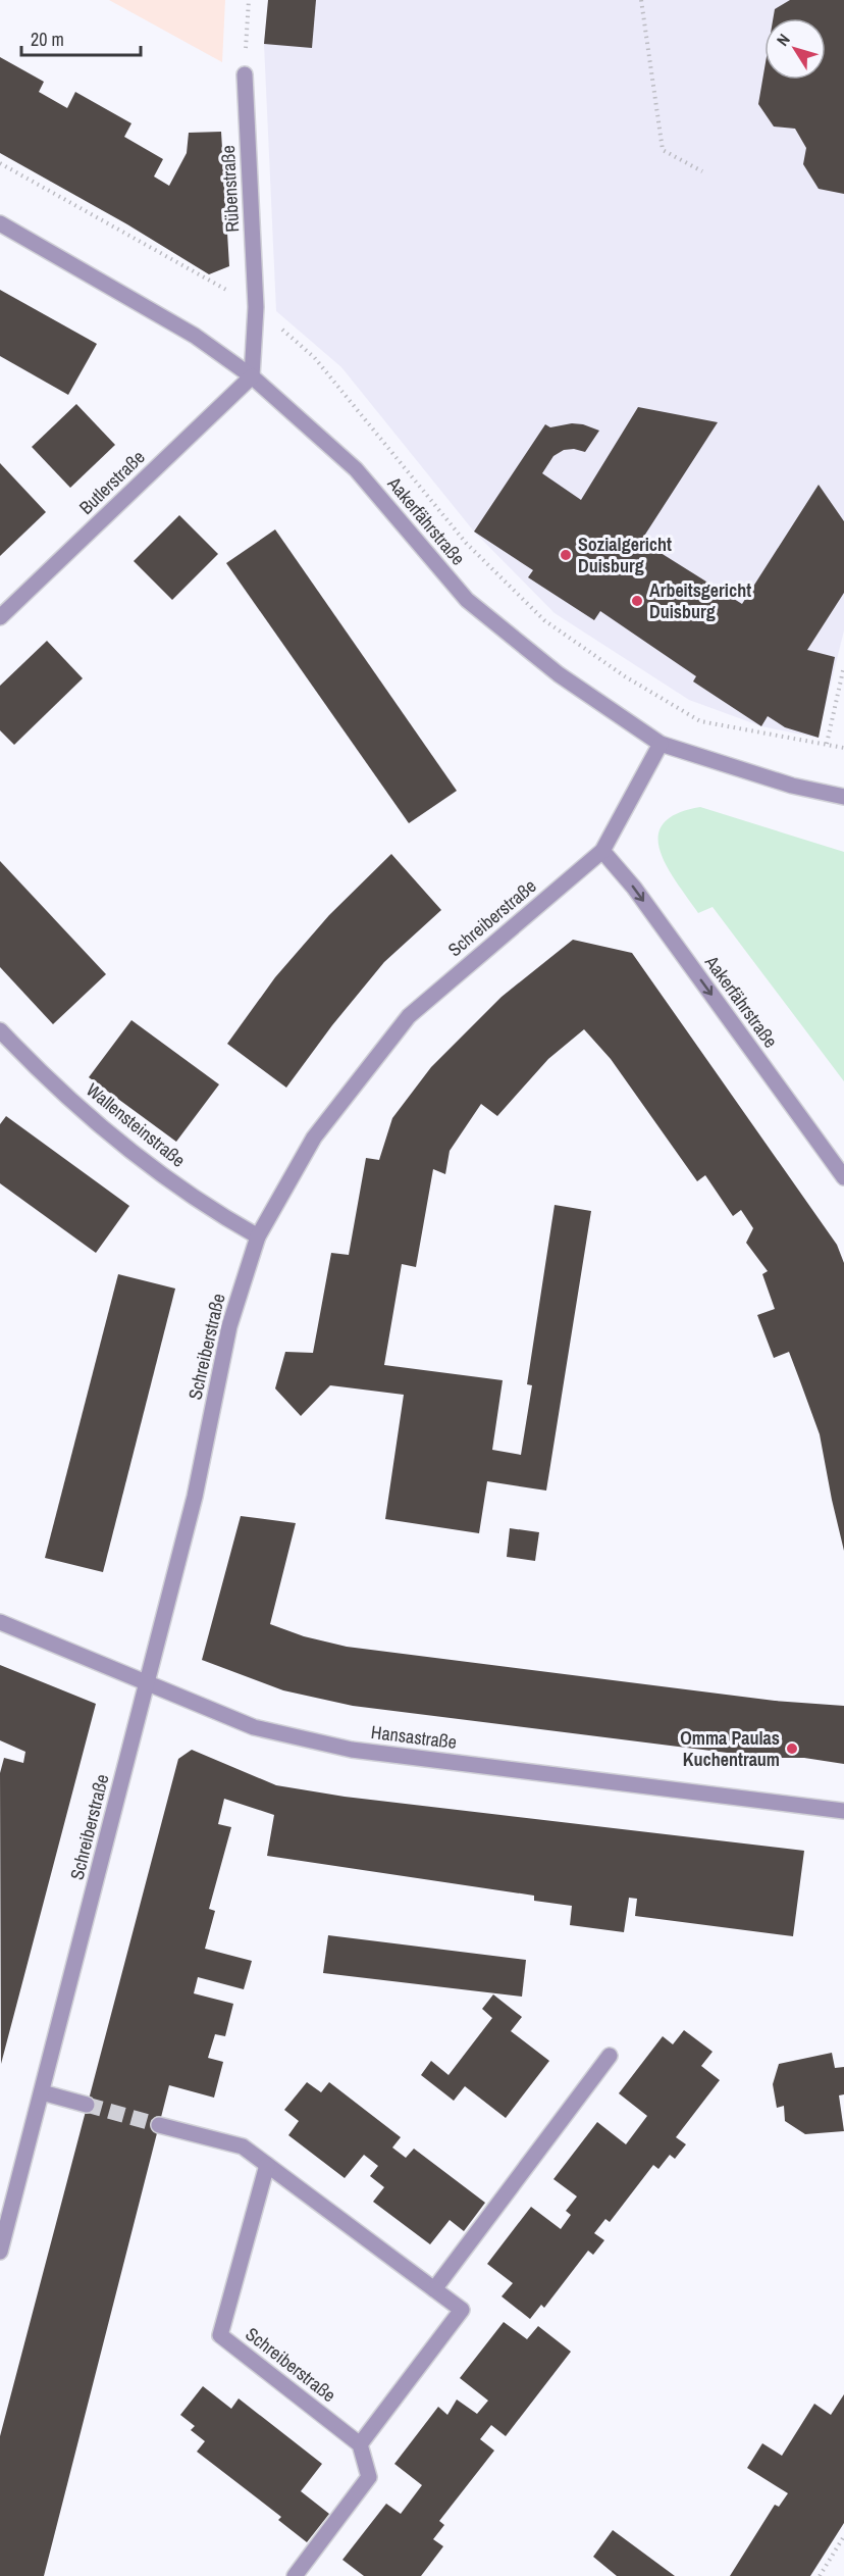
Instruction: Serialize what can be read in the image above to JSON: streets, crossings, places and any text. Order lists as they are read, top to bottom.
{
  "streets": {
    "street": [
      "Rübenstraße",
      "Butlerstraße",
      "Aakerfährstraße",
      "Schreiberstraße",
      "Wallensteinstraße",
      "Hansastraße"
    ]
  },
  "crossings": [
    ["Rübenstraße", "Butlerstraße"],
    ["Rübenstraße", "Aakerfährstraße"],
    ["Butlerstraße", "Aakerfährstraße"],
    ["Aakerfährstraße", "Schreiberstraße"],
    ["Schreiberstraße", "Wallensteinstraße"],
    ["Schreiberstraße", "Hansastraße"]
  ],
  "places": ["Sozialgericht Duisburg", "Arbeitsgericht Duisburg", "Omma Paulas Kuchentraum"],
  "scale_bar": "20 m",
  "north": "top left"
}
